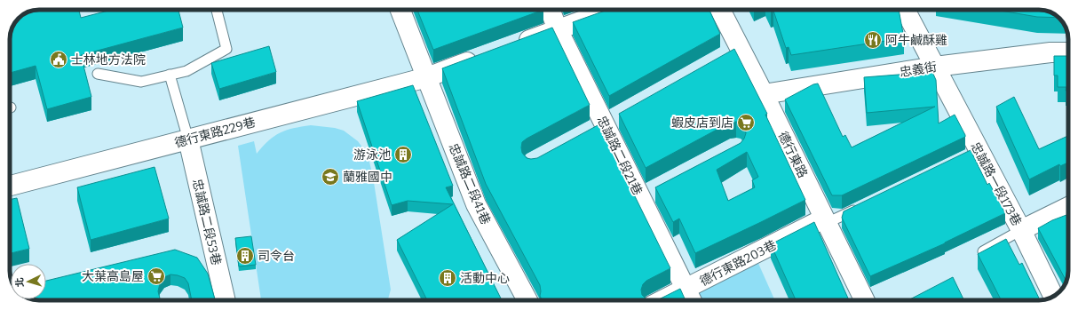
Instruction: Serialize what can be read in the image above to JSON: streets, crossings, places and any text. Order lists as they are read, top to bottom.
{
  "streets": {
    "street": [
      "忠義街",
      "德行東路229巷",
      "德行東路",
      "忠誠路二段21巷",
      "忠誠路二段41巷",
      "忠誠路一段173巷",
      "忠誠路二段53巷",
      "德行東路203巷"
    ]
  },
  "crossings": [
    ["忠義街", "德行東路"],
    ["忠義街", "忠誠路一段173巷"],
    ["德行東路229巷", "忠誠路二段41巷"],
    ["德行東路229巷", "忠誠路二段53巷"],
    ["德行東路", "德行東路203巷"],
    ["忠誠路二段21巷", "德行東路203巷"]
  ],
  "places": {
    "restaurant": ["阿牛鹹酥雞"],
    "public building": ["士林地方法院"],
    "supermarket": ["蝦皮店到店", "大葉高島屋"],
    "building": ["游泳池", "司令台", "活動中心"],
    "school or university": ["蘭雅國中"]
  },
  "north": "left"
}
